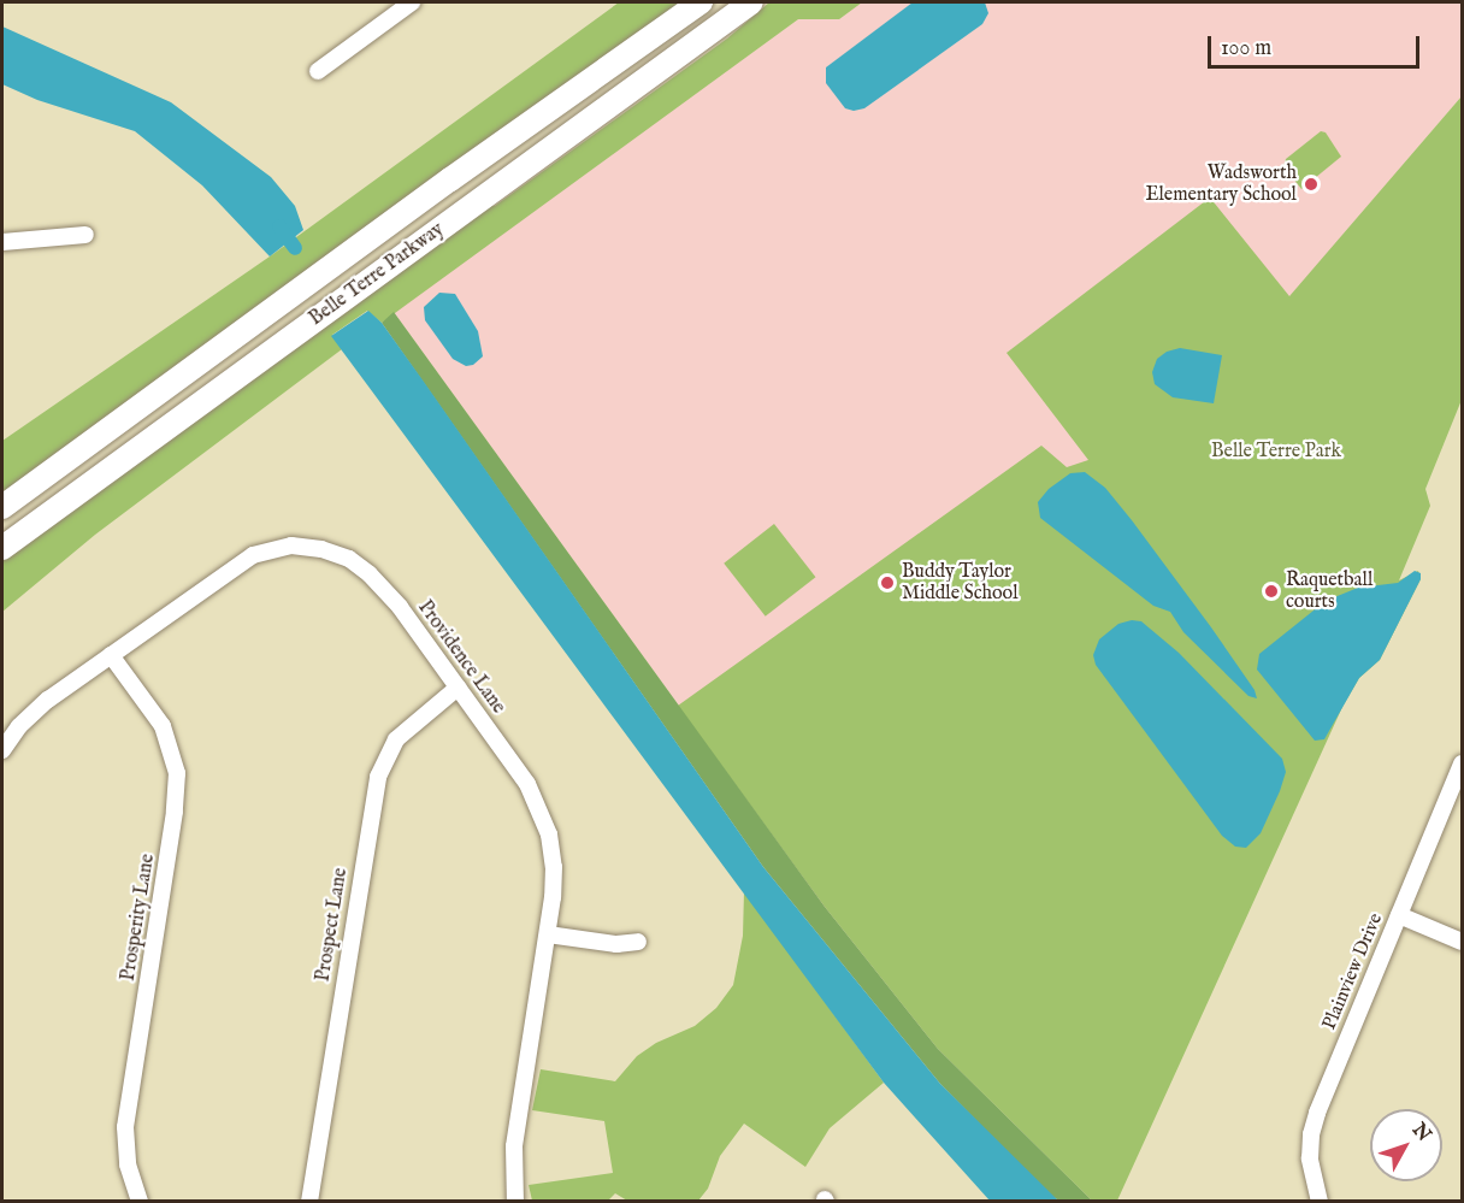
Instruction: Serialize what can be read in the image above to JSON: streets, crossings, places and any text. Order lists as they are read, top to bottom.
{
  "streets": {
    "main road": ["Belle Terre Parkway"],
    "street": [
      "Providence Lane",
      "Prosperity Lane",
      "Prospect Lane",
      "Plainview Drive"
    ]
  },
  "crossings": [
    ["Providence Lane", "Prosperity Lane"],
    ["Providence Lane", "Prospect Lane"]
  ],
  "parks": ["Belle Terre Park"],
  "places": ["Wadsworth Elementary School", "Buddy Taylor Middle School", "Raquetball courts"],
  "scale_bar": "100 m",
  "north": "top right"
}
